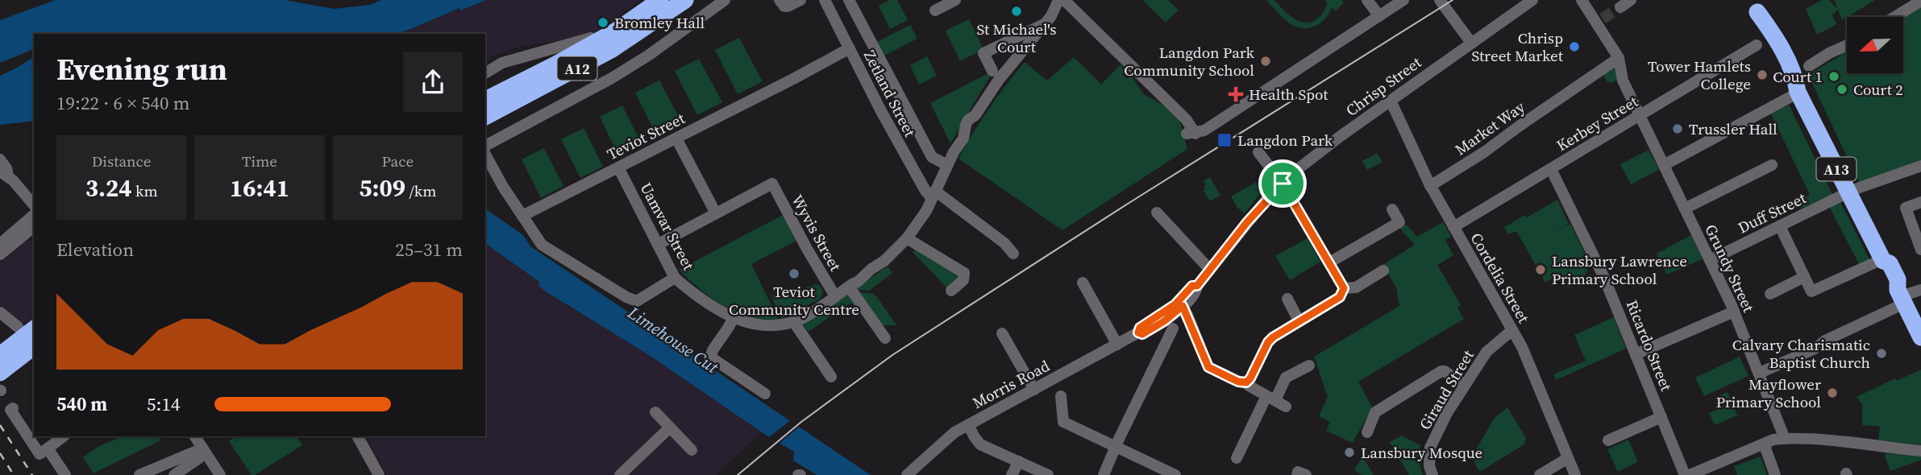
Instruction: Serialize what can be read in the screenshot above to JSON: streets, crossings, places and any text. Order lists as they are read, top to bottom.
{
  "streets": {
    "highway": ["A12", "A13"],
    "street": [
      "Chrisp Street",
      "Zetland Street",
      "Kerbey Street",
      "Market Way",
      "Teviot Street",
      "Duff Street",
      "Uamvar Street",
      "Wyvis Street",
      "Grundy Street",
      "Cordelia Street",
      "Ricardo Street",
      "Morris Road",
      "Giraud Street"
    ]
  },
  "crossings": [
    ["Chrisp Street", "Cordelia Street"],
    ["Chrisp Street", "Morris Road"],
    ["Zetland Street", "Teviot Street"],
    ["Zetland Street", "Uamvar Street"],
    ["Kerbey Street", "Grundy Street"],
    ["Kerbey Street", "Cordelia Street"],
    ["Kerbey Street", "Ricardo Street"],
    ["Market Way", "Grundy Street"],
    ["Market Way", "Cordelia Street"],
    ["Teviot Street", "Uamvar Street"],
    ["A13", "Duff Street"],
    ["Duff Street", "Grundy Street"],
    ["Uamvar Street", "Wyvis Street"],
    ["Cordelia Street", "Giraud Street"]
  ],
  "water": ["Limehouse Cut"],
  "places": {
    "other": [
      "St Michael's Court",
      "Bromley Hall",
      "Chrisp Street Market",
      "Langdon Park Community School",
      "Tower Hamlets College",
      "Court 1",
      "Court 2",
      "Trussler Hall",
      "Lansbury Lawrence Primary School",
      "Teviot Community Centre",
      "Calvary Charismatic Baptist Church",
      "Mayflower Primary School",
      "Lansbury Mosque"
    ],
    "health": ["Health Spot"],
    "transit": ["Langdon Park"]
  },
  "north": "left",
  "page": {
    "heading": ["Evening run", "19:22 · 6 × 540 m"],
    "stats": [
      ["Distance", "3.24 km"],
      ["Time", "16:41"],
      ["Pace", "5:09 /km"]
    ],
    "chart": ["Elevation", "25–31 m"],
    "list": [
      {
        "name": "540 m",
        "note": "5:14"
      }
    ]
  }
}
